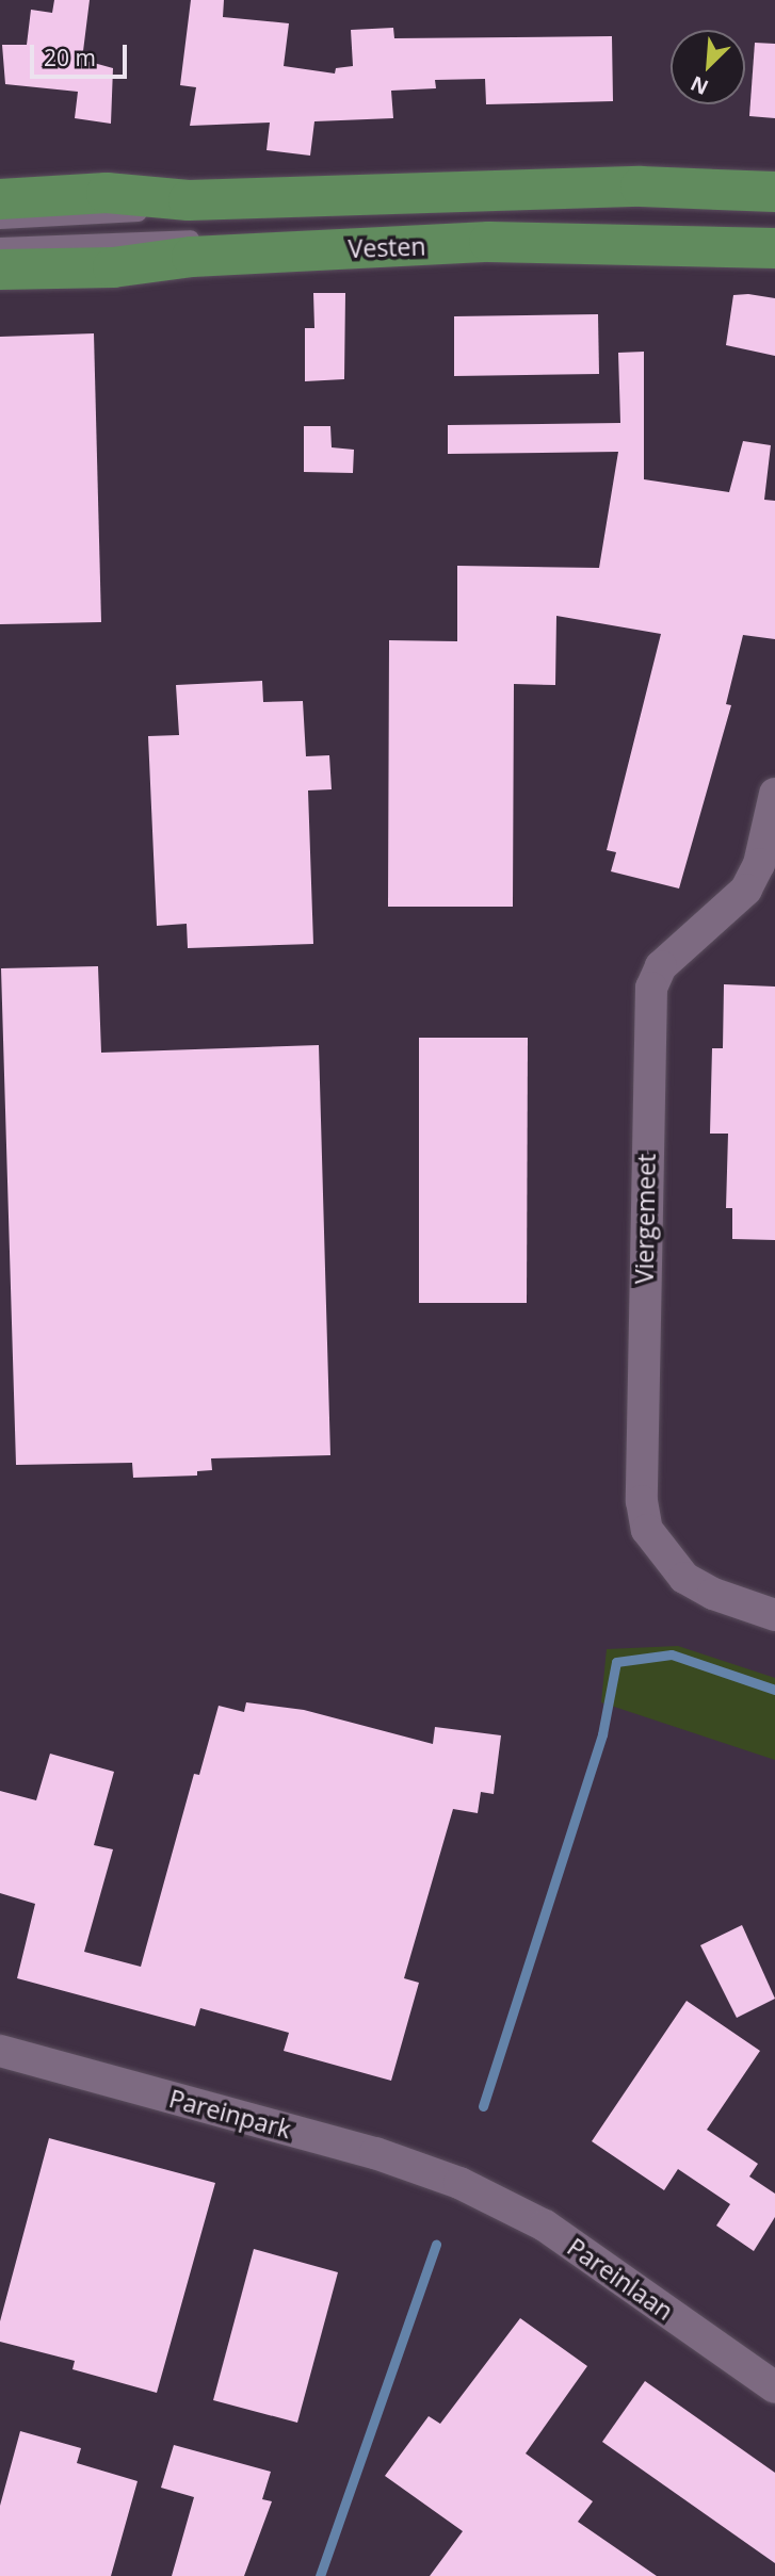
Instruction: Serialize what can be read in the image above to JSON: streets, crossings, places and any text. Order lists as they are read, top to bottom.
{
  "streets": {
    "main road": ["Vesten"],
    "street": ["Viergemeet", "Pareinpark", "Pareinlaan"]
  },
  "crossings": [
    ["Pareinpark", "Pareinlaan"]
  ],
  "scale_bar": "20 m",
  "north": "bottom left"
}
